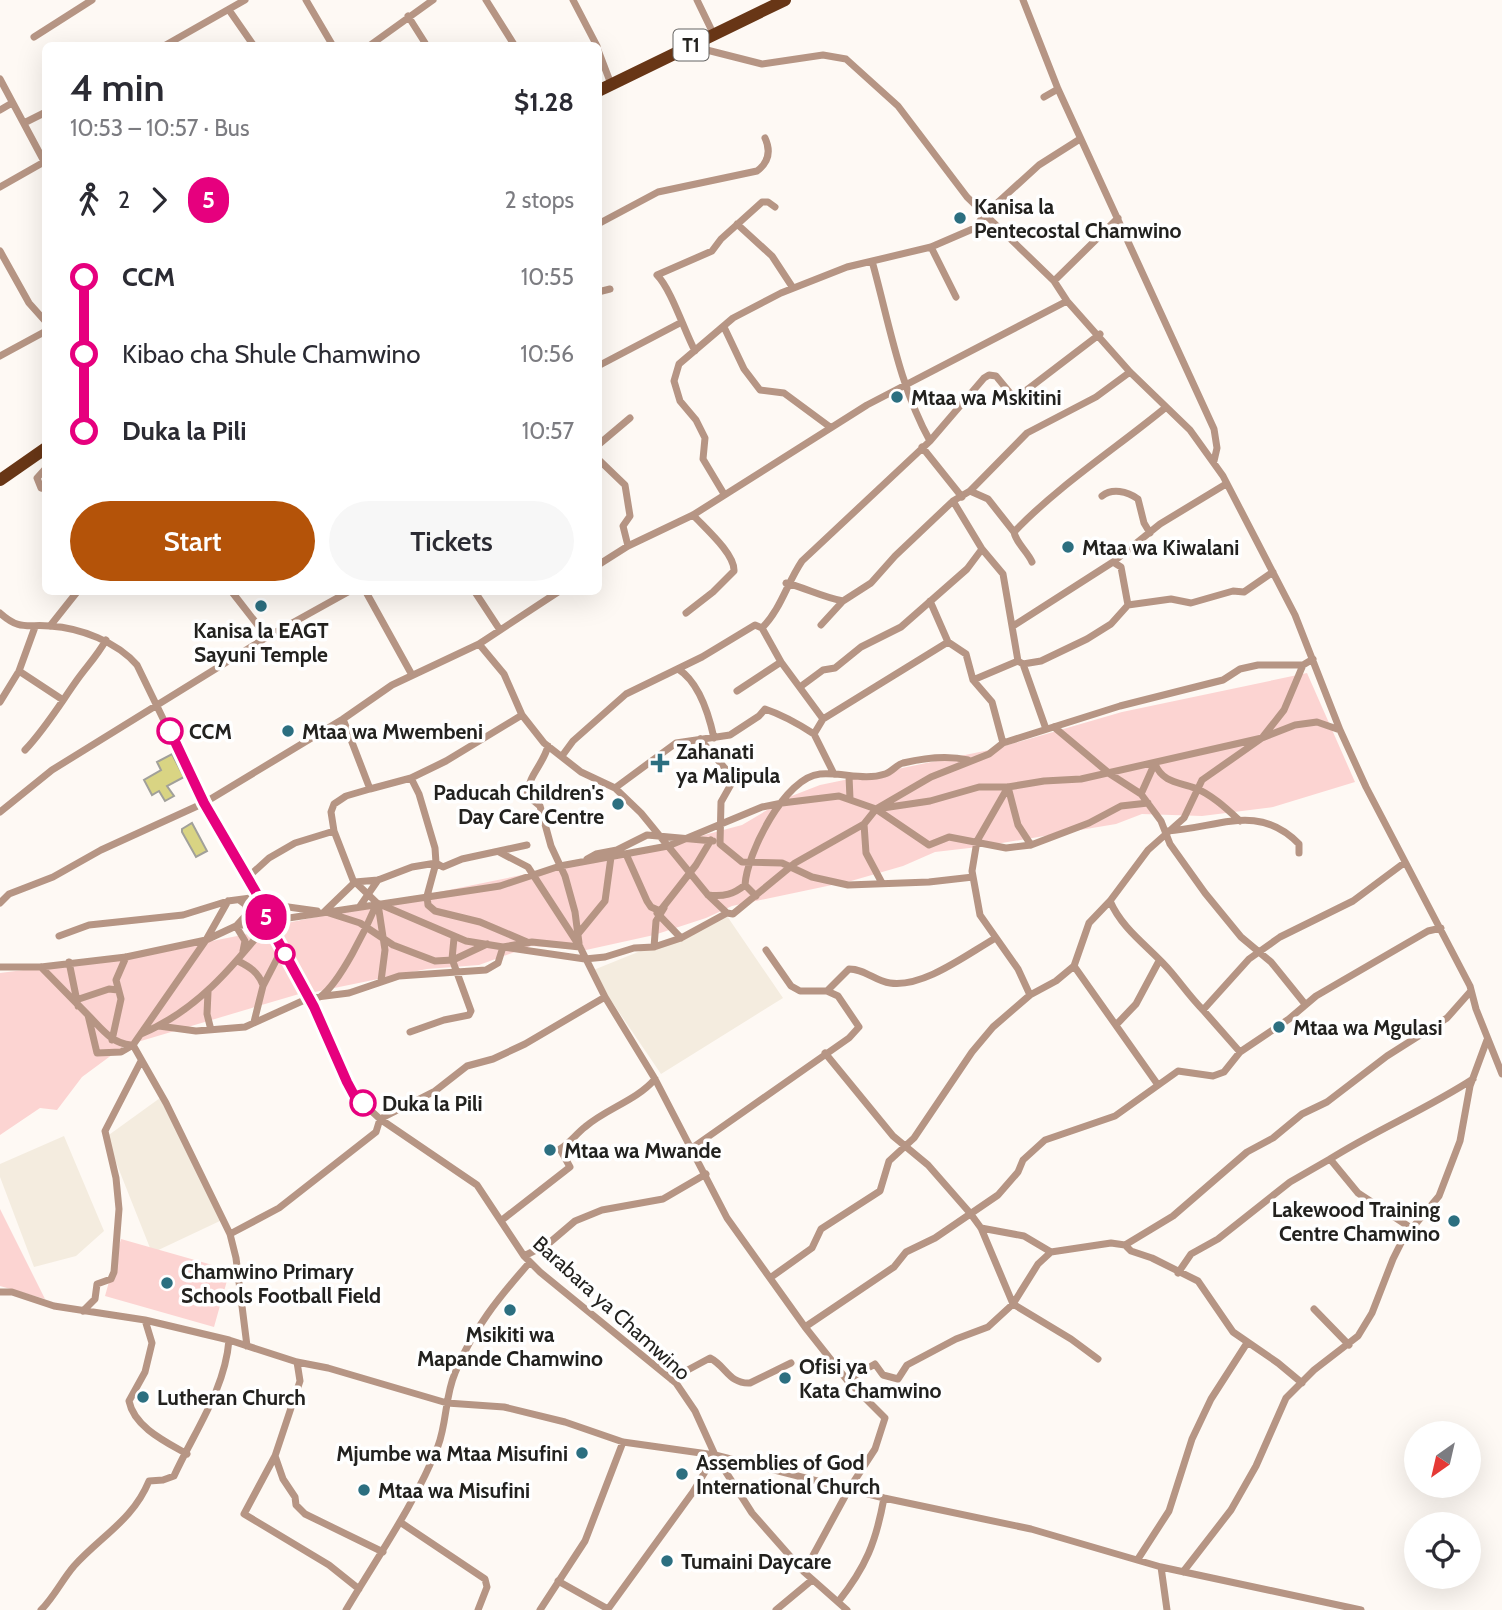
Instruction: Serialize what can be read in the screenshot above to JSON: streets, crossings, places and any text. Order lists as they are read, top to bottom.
{
  "streets": {
    "highway": ["T1"],
    "street": ["Barabara ya Chamwino"]
  },
  "places": {
    "other": [
      "Kanisa la Pentecostal Chamwino",
      "Mtaa wa Mskitini",
      "Mtaa wa Kiwalani",
      "Kanisa la EAGT Sayuni Temple",
      "CCM",
      "Mtaa wa Mwembeni",
      "Paducah Children's Day Care Centre",
      "Mtaa wa Mgulasi",
      "Duka la Pili",
      "Mtaa wa Mwande",
      "Lakewood Training Centre Chamwino",
      "Chamwino Primary Schools Football Field",
      "Msikiti wa Mapande Chamwino",
      "Ofisi ya Kata Chamwino",
      "Lutheran Church",
      "Mjumbe wa Mtaa Misufini",
      "Assemblies of God International Church",
      "Mtaa wa Misufini",
      "Tumaini Daycare"
    ],
    "health": ["Zahanati ya Malipula"]
  },
  "lines": ["bus line 5"],
  "north": "bottom left",
  "page": {
    "on_map": "5",
    "heading": ["4 min", "10:53 – 10:57 · Bus", "$1.28"],
    "legs": ["2", "5", "2 stops"],
    "list": [
      {
        "name": "CCM",
        "value": "10:55"
      },
      {
        "name": "Kibao cha Shule Chamwino",
        "value": "10:56"
      },
      {
        "name": "Duka la Pili",
        "value": "10:57"
      }
    ],
    "buttons": ["Start", "Tickets"]
  }
}
